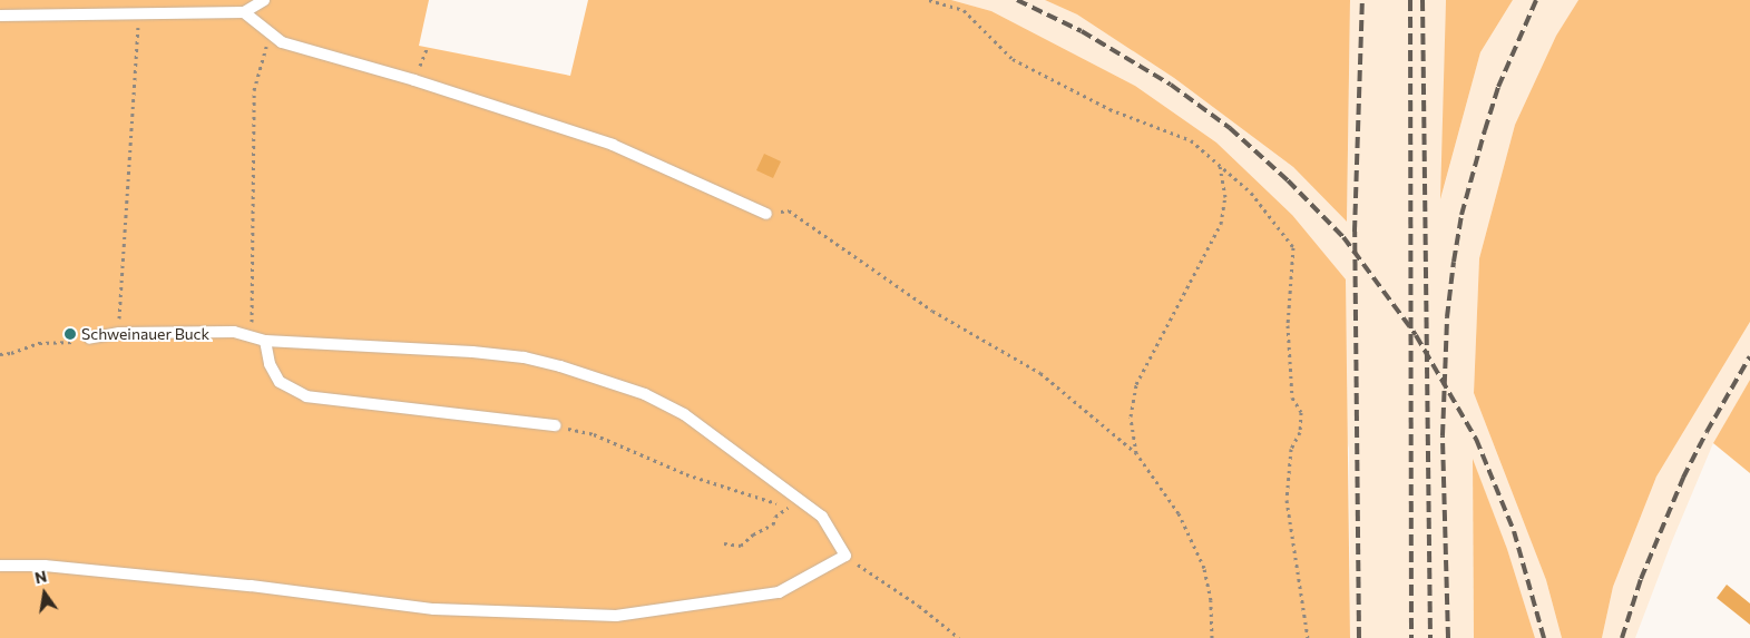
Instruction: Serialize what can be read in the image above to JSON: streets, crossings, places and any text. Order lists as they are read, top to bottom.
{
  "places": ["Schweinauer Buck"],
  "north": "top"
}
